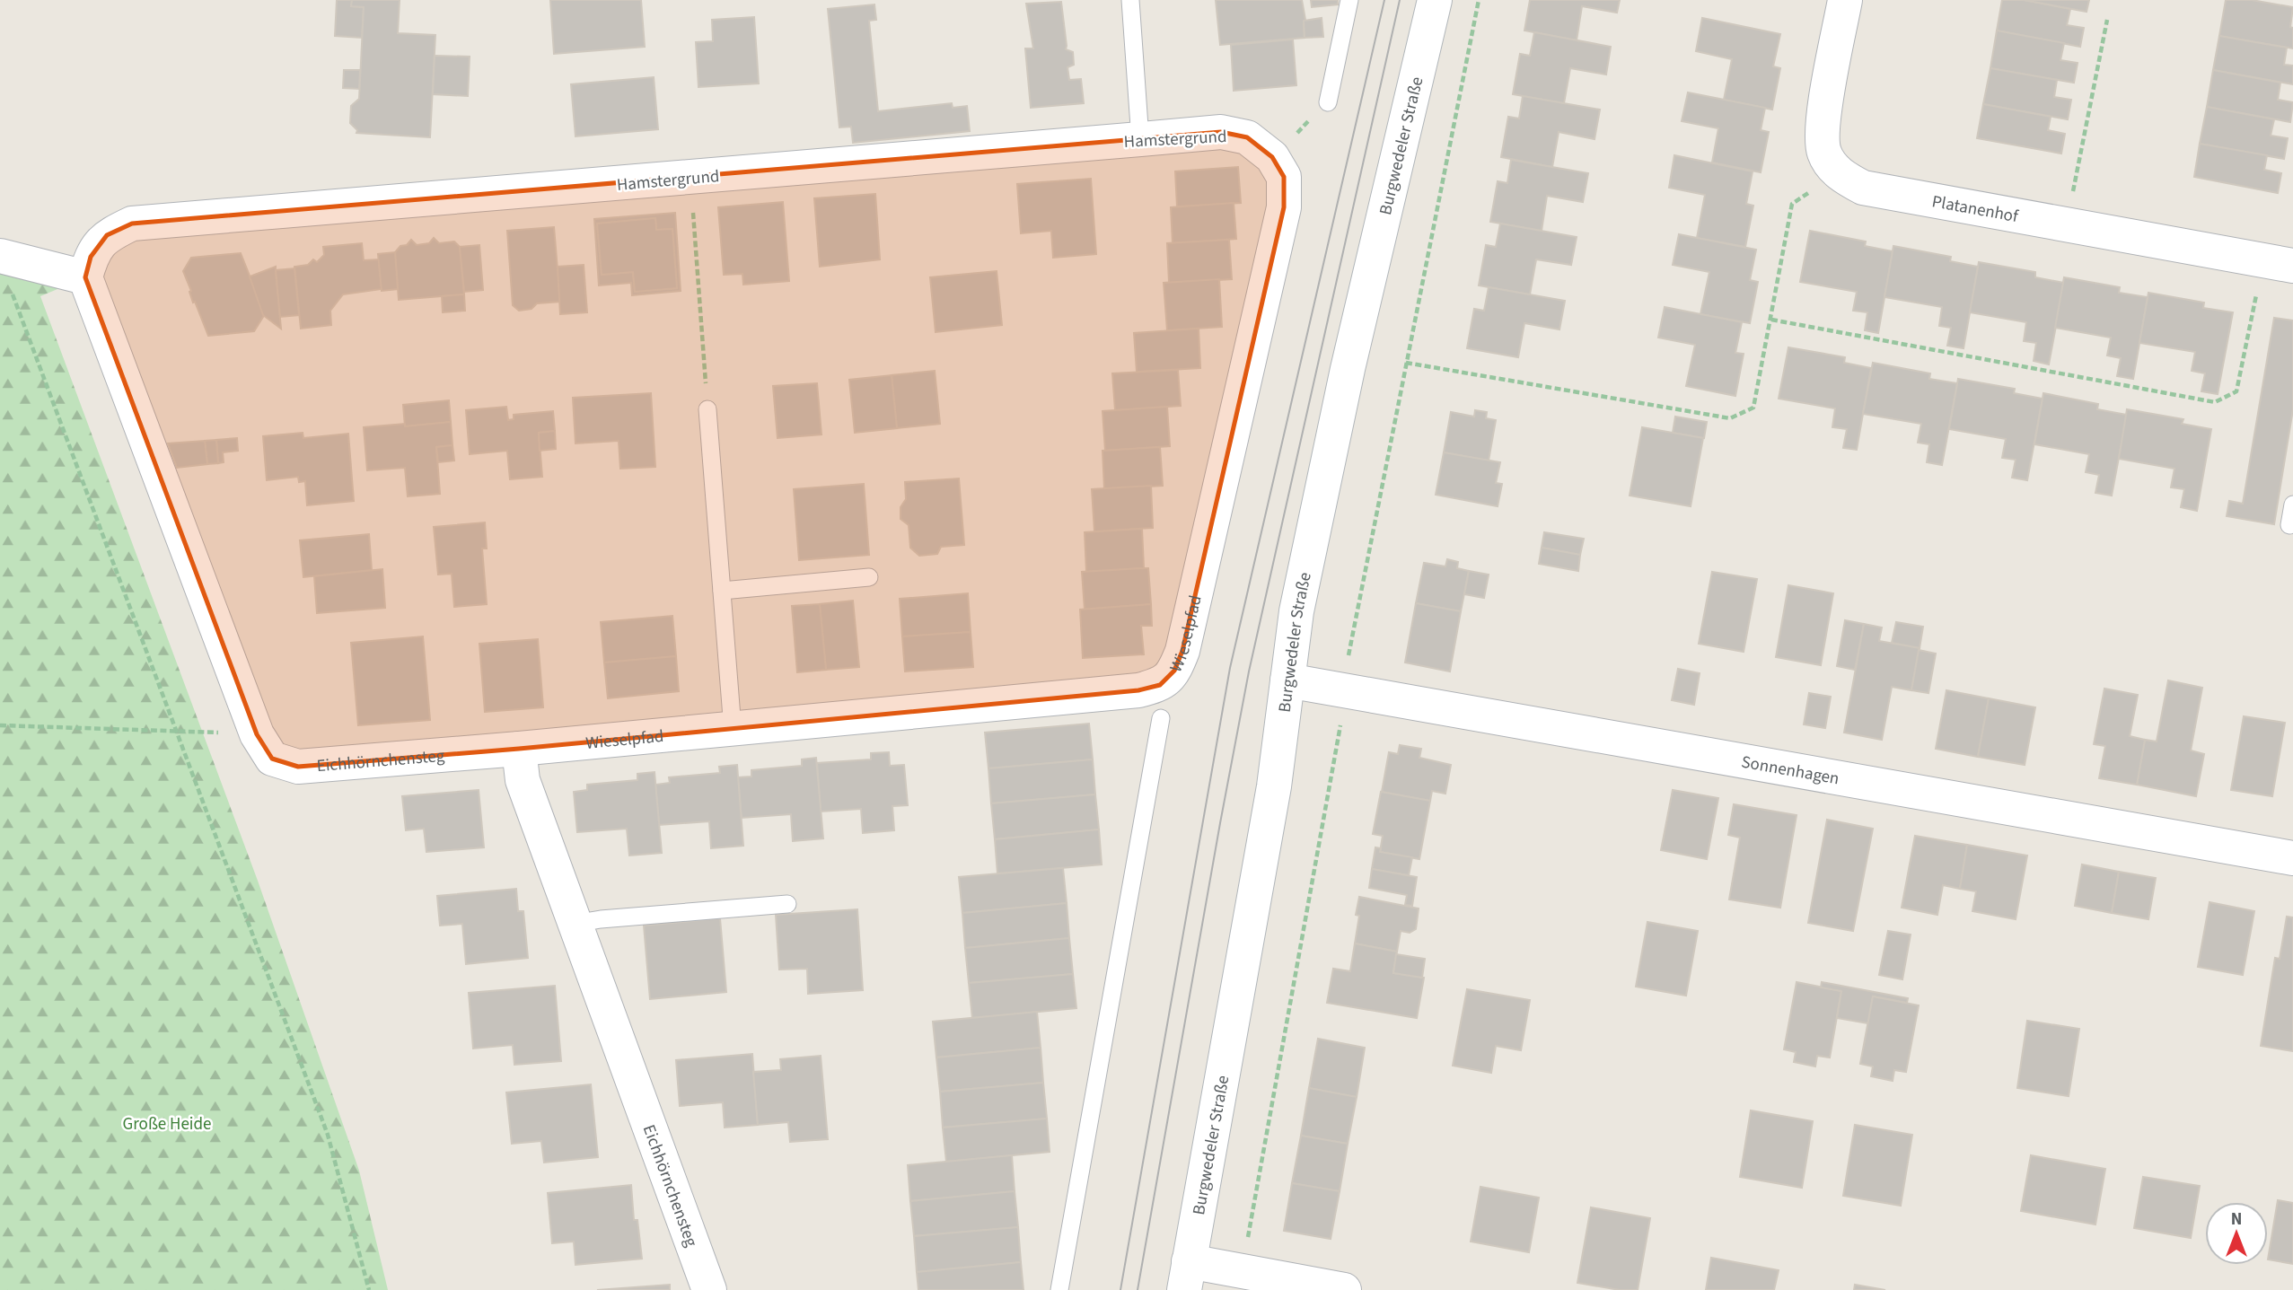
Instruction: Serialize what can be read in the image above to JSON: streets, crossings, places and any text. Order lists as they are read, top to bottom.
{
  "streets": {
    "street": [
      "Hamstergrund",
      "Burgwedeler Straße",
      "Platanenhof",
      "Wieselpfad",
      "Eichhörnchensteg",
      "Sonnenhagen"
    ]
  },
  "crossings": [
    ["Hamstergrund", "Wieselpfad"],
    ["Hamstergrund", "Eichhörnchensteg"],
    ["Burgwedeler Straße", "Sonnenhagen"],
    ["Wieselpfad", "Eichhörnchensteg"]
  ],
  "parks": ["Große Heide"],
  "north": "top"
}
